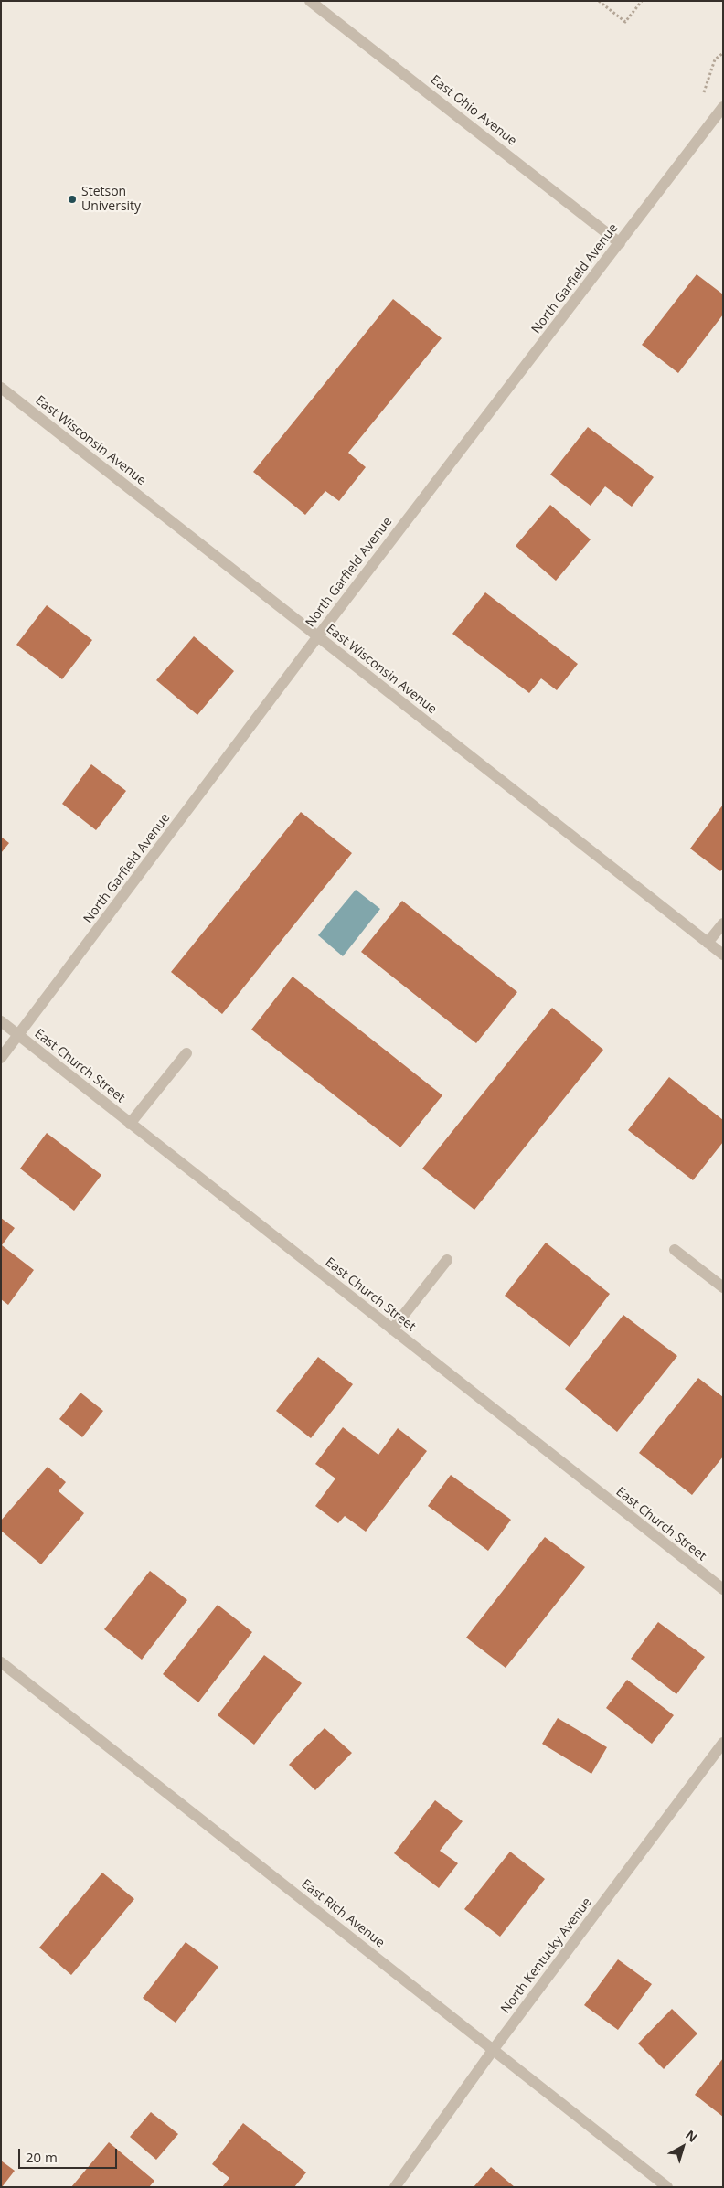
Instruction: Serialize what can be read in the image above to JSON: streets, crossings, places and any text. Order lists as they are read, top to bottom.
{
  "streets": {
    "street": [
      "East Ohio Avenue",
      "North Garfield Avenue",
      "East Wisconsin Avenue",
      "East Church Street",
      "East Rich Avenue",
      "North Kentucky Avenue"
    ]
  },
  "crossings": [
    ["East Ohio Avenue", "North Garfield Avenue"],
    ["North Garfield Avenue", "East Wisconsin Avenue"],
    ["North Garfield Avenue", "East Church Street"],
    ["East Rich Avenue", "North Kentucky Avenue"]
  ],
  "places": ["Stetson University"],
  "scale_bar": "20 m",
  "north": "top right"
}
